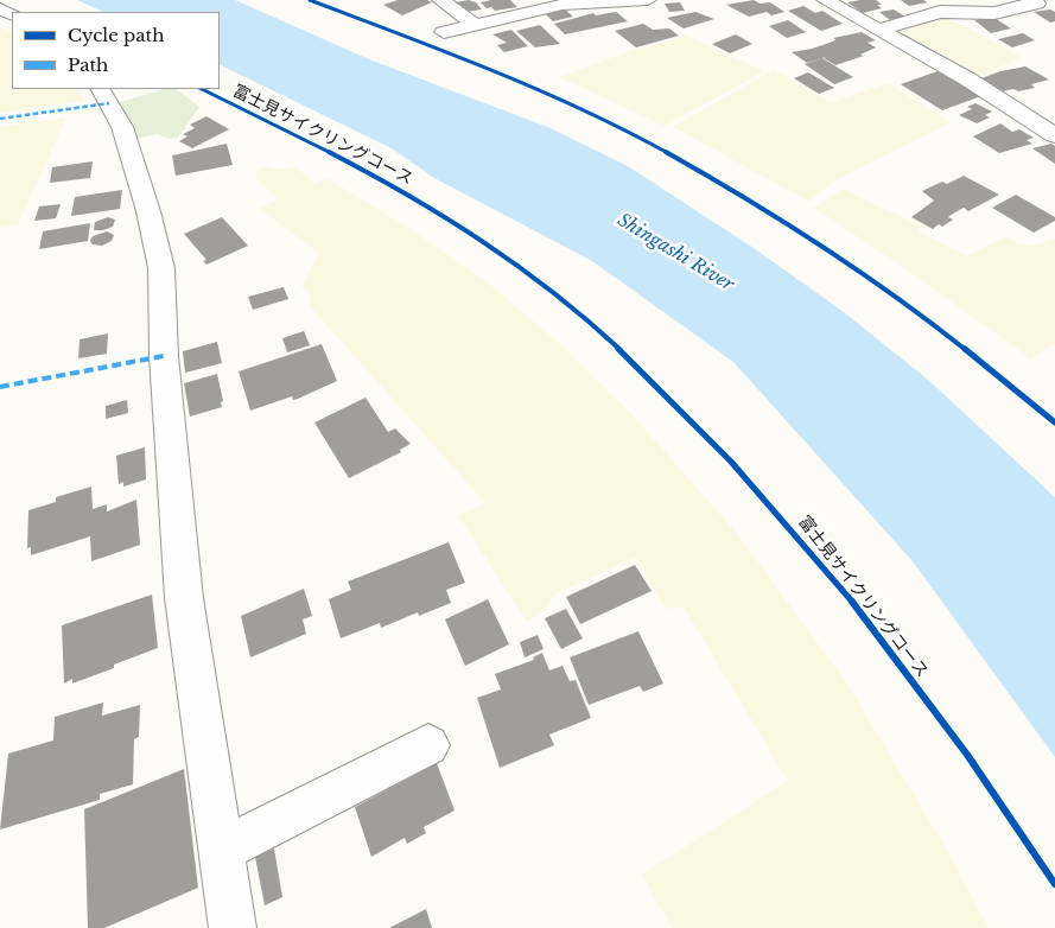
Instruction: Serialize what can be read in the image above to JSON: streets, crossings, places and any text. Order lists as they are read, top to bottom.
{
  "streets": {
    "cycle path": ["富士見サイクリングコース"]
  },
  "water": ["Shingashi River"],
  "legend": ["Cycle path", "Path"]
}
